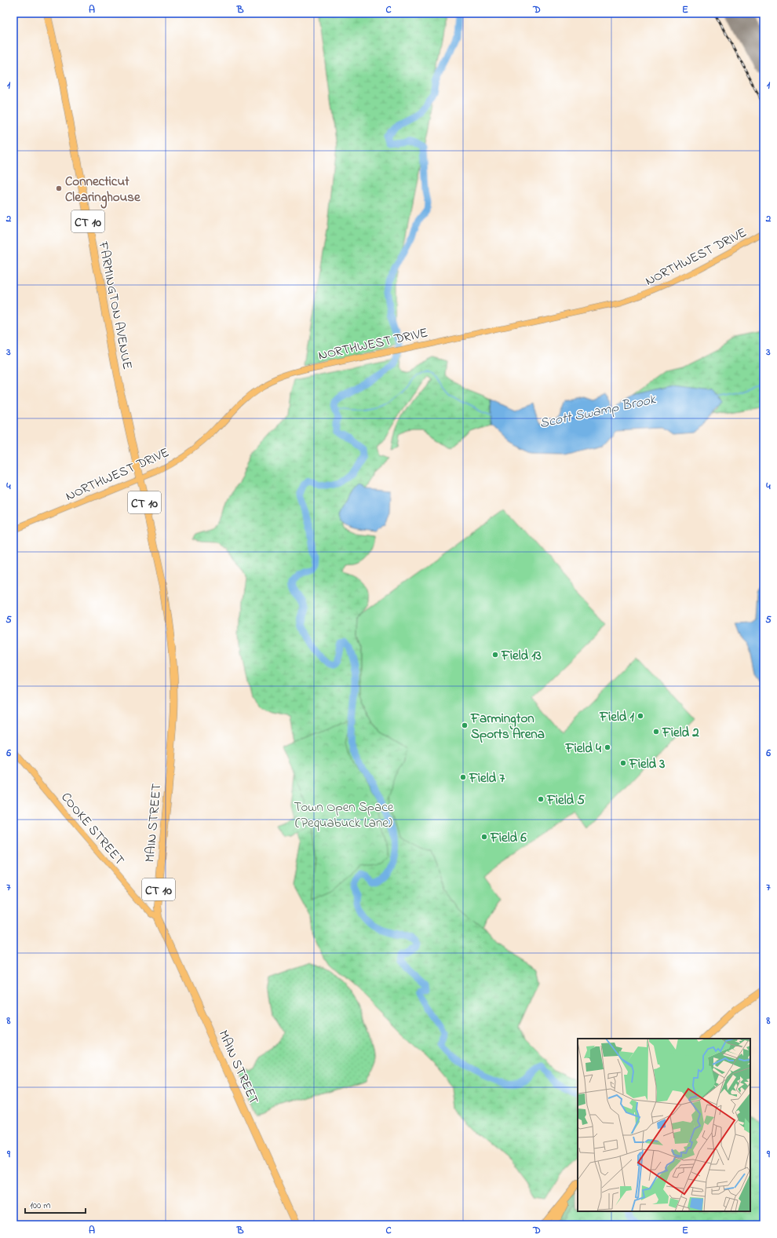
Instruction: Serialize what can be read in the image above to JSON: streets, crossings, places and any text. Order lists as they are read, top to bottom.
{
  "streets": {
    "highway": ["CT 10", "FARMINGTON AVENUE", "MAIN STREET"],
    "main road": ["NORTHWEST DRIVE", "COOKE STREET"]
  },
  "crossings": [
    ["NORTHWEST DRIVE", "FARMINGTON AVENUE"],
    ["FARMINGTON AVENUE", "MAIN STREET"],
    ["MAIN STREET", "COOKE STREET"]
  ],
  "water": ["Scott Swamp Brook"],
  "parks": ["Town Open Space (Pequabuck Lane)"],
  "places": [
    "Connecticut Clearinghouse",
    "Field 13",
    "Field 1",
    "Farmington Sports Arena",
    "Field 2",
    "Field 4",
    "Field 3",
    "Field 7",
    "Field 5",
    "Field 6"
  ],
  "scale_bar": "100 m",
  "grid": {
    "columns": [
      "A",
      "B",
      "C",
      "D",
      "E"
    ],
    "rows": [
      "1",
      "2",
      "3",
      "4",
      "5",
      "6",
      "7",
      "8",
      "9"
    ]
  }
}
